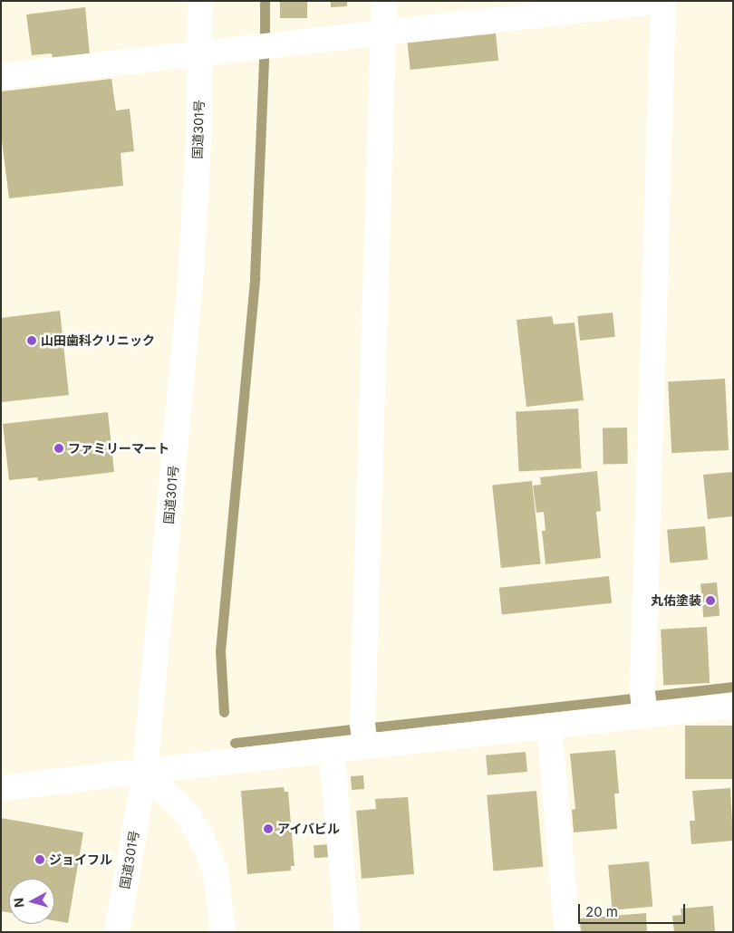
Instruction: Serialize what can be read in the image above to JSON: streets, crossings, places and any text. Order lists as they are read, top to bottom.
{
  "streets": {
    "main road": ["国道301号"]
  },
  "places": [
    "山田歯科クリニック",
    "ファミリーマート",
    "丸佑塗装",
    "アイバビル",
    "ジョイフル"
  ],
  "scale_bar": "20 m",
  "north": "left"
}
